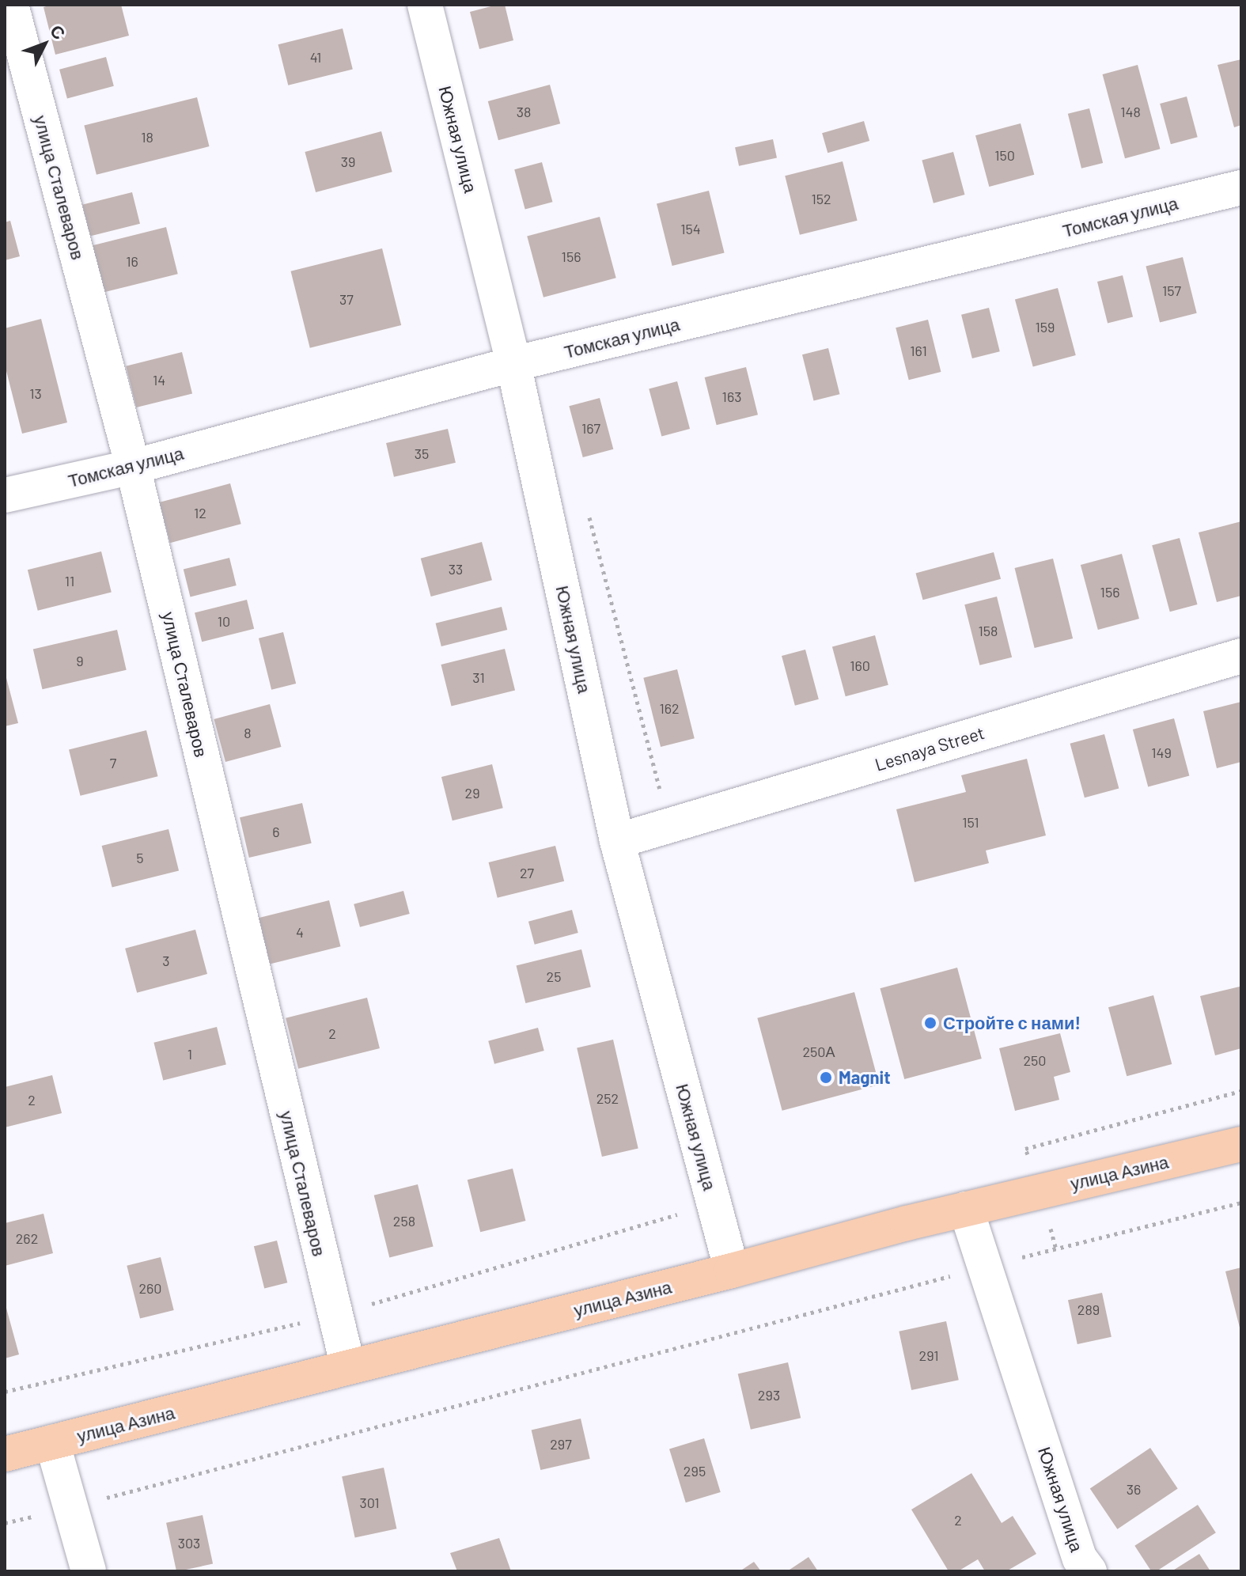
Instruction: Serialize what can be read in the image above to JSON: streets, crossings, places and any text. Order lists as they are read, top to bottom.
{
  "streets": {
    "main road": ["улица Азина"],
    "street": [
      "Южная улица",
      "улица Сталеваров",
      "Томская улица",
      "Lesnaya Street"
    ]
  },
  "crossings": [
    ["Южная улица", "Томская улица"],
    ["Южная улица", "Lesnaya Street"],
    ["Южная улица", "улица Азина"],
    ["улица Сталеваров", "Томская улица"],
    ["улица Сталеваров", "улица Азина"]
  ],
  "places": ["Стройте с нами!", "Magnit"],
  "house_numbers": [
    "41",
    "38",
    "148",
    "18",
    "150",
    "39",
    "152",
    "154",
    "156",
    "16",
    "157",
    "37",
    "159",
    "161",
    "14",
    "13",
    "163",
    "167",
    "35",
    "12",
    "33",
    "11",
    "156",
    "10",
    "158",
    "9",
    "160",
    "31",
    "162",
    "8",
    "149",
    "7",
    "29",
    "151",
    "6",
    "5",
    "27",
    "4",
    "3",
    "25",
    "2",
    "250А",
    "1",
    "250",
    "252",
    "2",
    "258",
    "262",
    "260",
    "289",
    "291",
    "293",
    "297",
    "295",
    "36",
    "301",
    "2",
    "303"
  ],
  "north": "top right"
}
